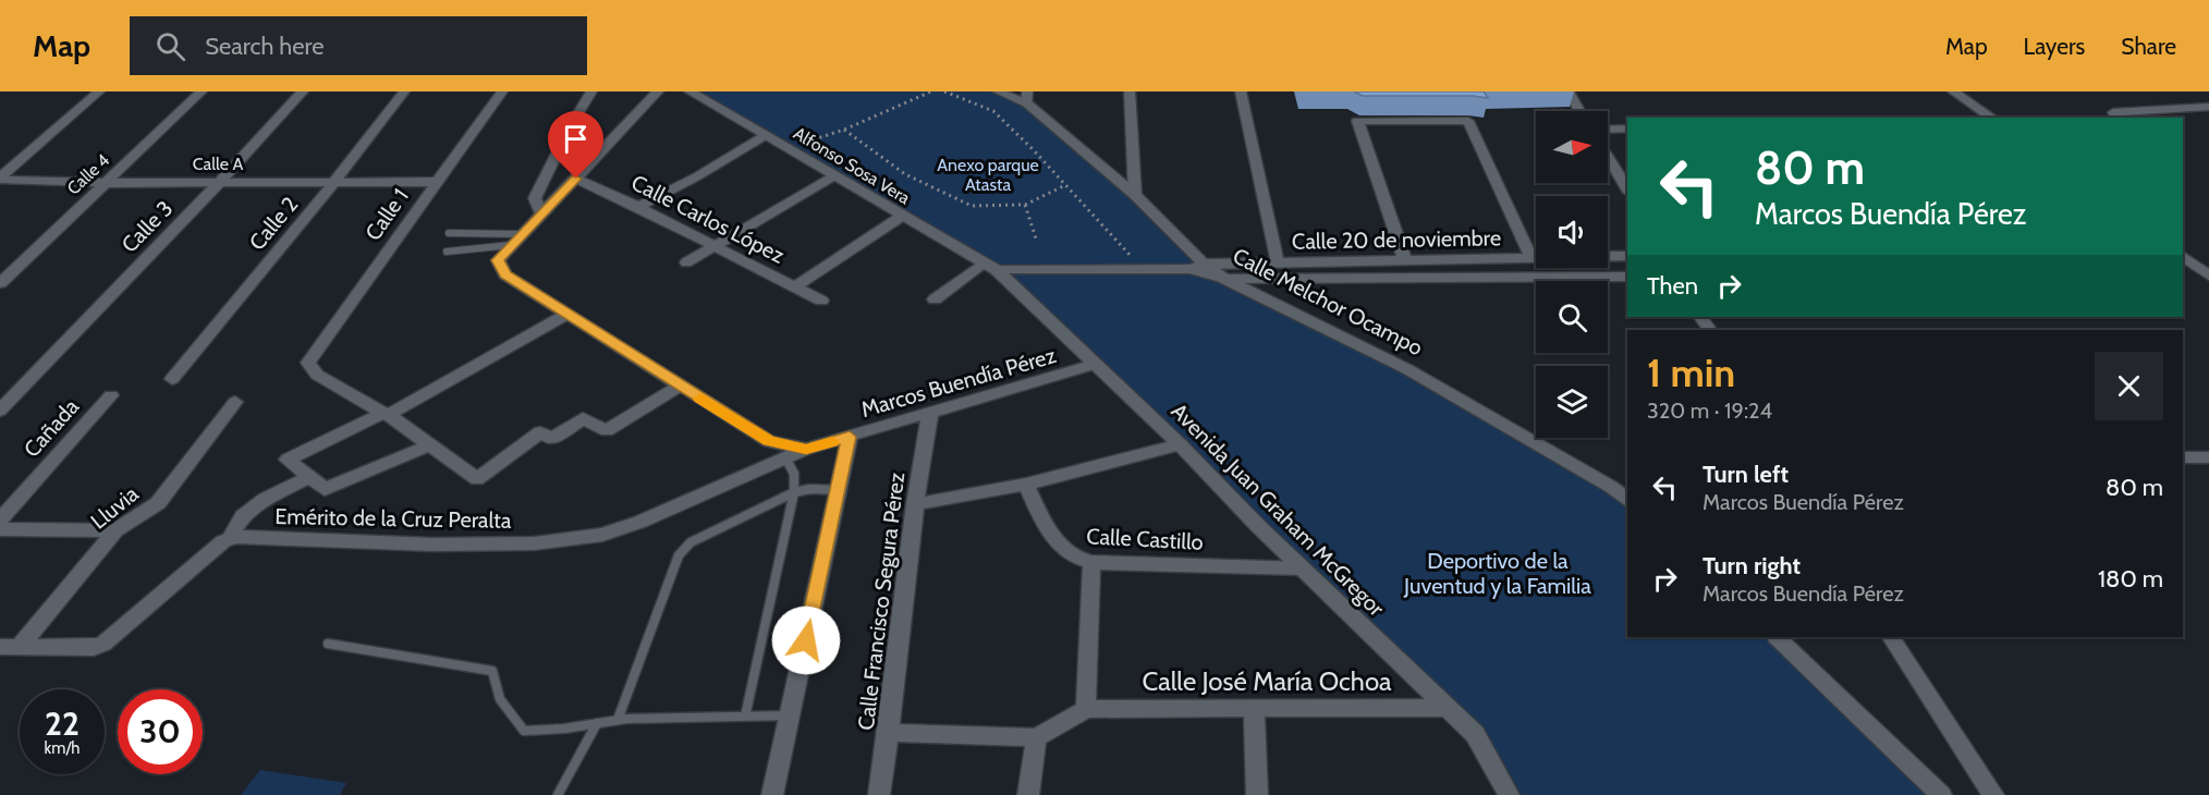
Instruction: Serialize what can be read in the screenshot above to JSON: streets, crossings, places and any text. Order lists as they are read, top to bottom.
{
  "streets": {
    "street": [
      "Calle A",
      "Alfonso Sosa Vera",
      "Calle 4",
      "Calle 1",
      "Calle Carlos López",
      "Calle 2",
      "Calle 3",
      "Calle 20 de noviembre",
      "Calle Melchor Ocampo",
      "Marcos Buendía Pérez",
      "Cañada",
      "Lluvia",
      "Avenida Juan Graham McGregor",
      "Emérito de la Cruz Peralta",
      "Calle Castillo",
      "Calle Francisco Segura Pérez",
      "Calle José María Ochoa"
    ]
  },
  "crossings": [
    ["Calle A", "Calle 4"],
    ["Calle A", "Calle 1"],
    ["Calle A", "Calle 2"],
    ["Calle A", "Calle 3"],
    ["Alfonso Sosa Vera", "Avenida Juan Graham McGregor"],
    ["Calle Carlos López", "Marcos Buendía Pérez"],
    ["Calle 20 de noviembre", "Calle Melchor Ocampo"],
    ["Marcos Buendía Pérez", "Avenida Juan Graham McGregor"],
    ["Marcos Buendía Pérez", "Emérito de la Cruz Peralta"],
    ["Marcos Buendía Pérez", "Calle Francisco Segura Pérez"],
    ["Avenida Juan Graham McGregor", "Calle Castillo"],
    ["Avenida Juan Graham McGregor", "Calle José María Ochoa"]
  ],
  "parks": ["Anexo parque Atasta", "Deportivo de la Juventud y la Familia"],
  "north": "right",
  "page": {
    "header": "Map",
    "search": "Search here",
    "nav": ["Map", "Layers", "Share"],
    "turn": ["80 m", "Marcos Buendía Pérez"],
    "then": "Then",
    "heading": ["1 min", "320 m · 19:24"],
    "list": [
      {
        "name": "Turn left",
        "note": "Marcos Buendía Pérez",
        "value": "80 m"
      },
      {
        "name": "Turn right",
        "note": "Marcos Buendía Pérez",
        "value": "180 m"
      }
    ],
    "speed": "22 km/h",
    "limit": "30"
  }
}
